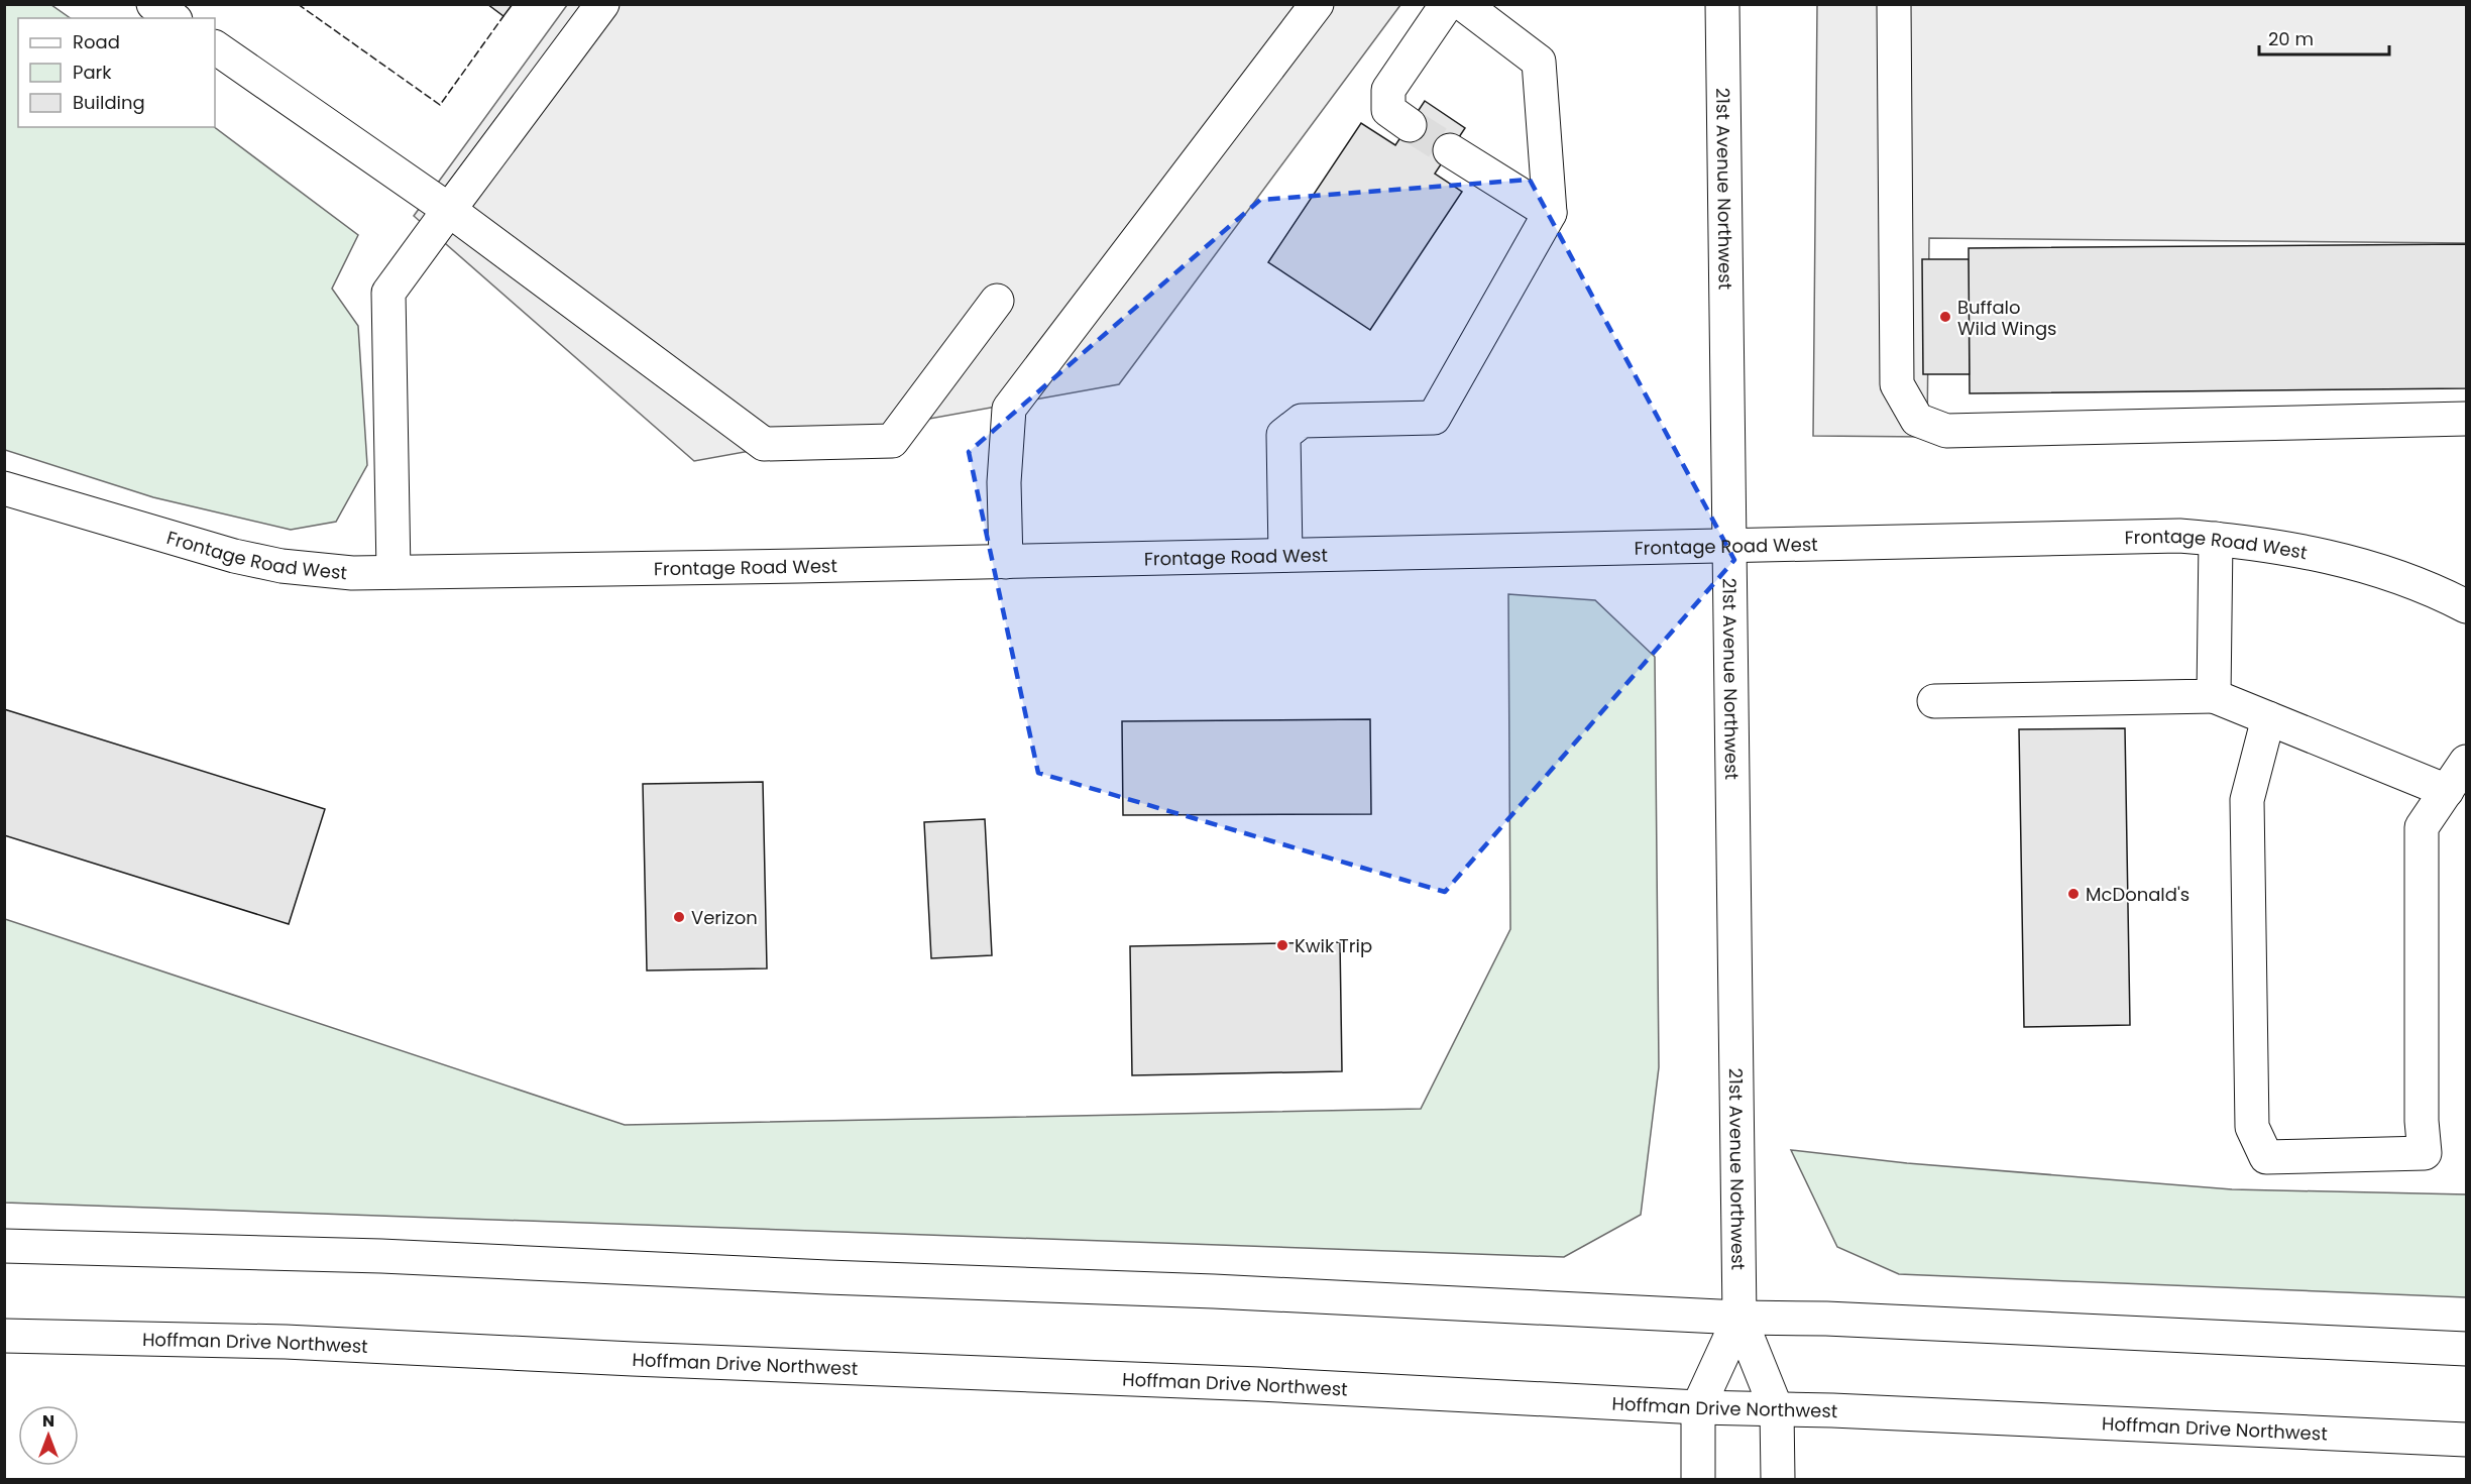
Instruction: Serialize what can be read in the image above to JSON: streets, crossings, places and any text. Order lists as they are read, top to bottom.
{
  "streets": {
    "main road": ["21st Avenue Northwest", "Frontage Road West", "Hoffman Drive Northwest"]
  },
  "crossings": [
    ["21st Avenue Northwest", "Frontage Road West"],
    ["21st Avenue Northwest", "Hoffman Drive Northwest"]
  ],
  "places": [
    "Buffalo Wild Wings",
    "McDonald's",
    "Verizon",
    "Kwik Trip"
  ],
  "legend": ["Road", "Park", "Building"],
  "scale_bar": "20 m",
  "north": "top"
}
